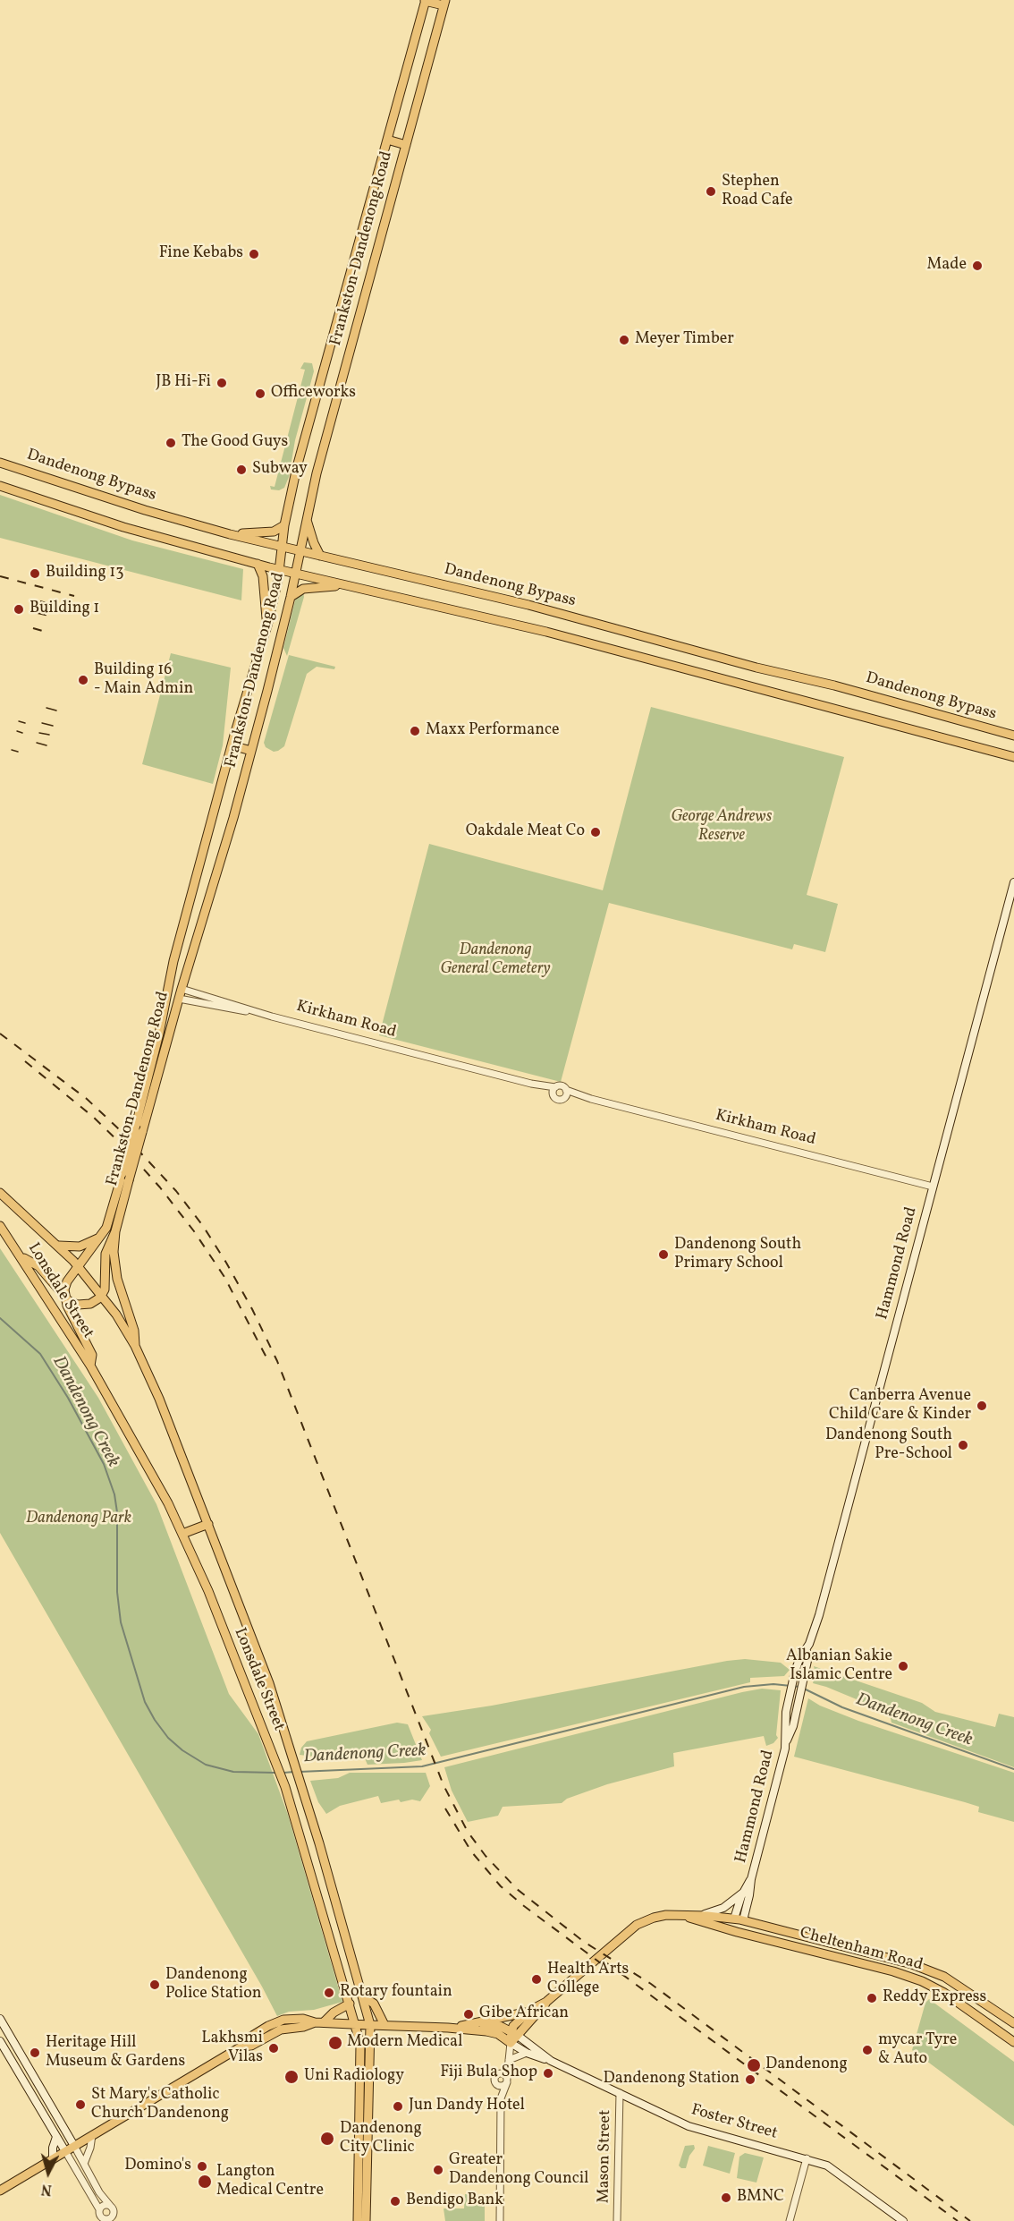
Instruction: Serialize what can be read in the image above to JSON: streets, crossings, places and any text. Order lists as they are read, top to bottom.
{
  "streets": {
    "main road": [
      "Frankston-Dandenong Road",
      "Dandenong Bypass",
      "Kirkham Road",
      "Hammond Road",
      "Lonsdale Street",
      "Cheltenham Road",
      "Foster Street"
    ],
    "street": ["Mason Street"]
  },
  "crossings": [
    ["Frankston-Dandenong Road", "Dandenong Bypass"],
    ["Frankston-Dandenong Road", "Kirkham Road"],
    ["Frankston-Dandenong Road", "Lonsdale Street"],
    ["Kirkham Road", "Hammond Road"],
    ["Hammond Road", "Cheltenham Road"],
    ["Lonsdale Street", "Foster Street"],
    ["Cheltenham Road", "Foster Street"],
    ["Foster Street", "Mason Street"]
  ],
  "water": ["Dandenong Creek"],
  "parks": ["George Andrews Reserve", "Dandenong General Cemetery", "Dandenong Park"],
  "places": [
    "Stephen Road Cafe",
    "Fine Kebabs",
    "Made",
    "Meyer Timber",
    "JB Hi-Fi",
    "Officeworks",
    "The Good Guys",
    "Subway",
    "Building 13",
    "Building 1",
    "Building 16 - Main Admin",
    "Maxx Performance",
    "Oakdale Meat Co",
    "Dandenong South Primary School",
    "Canberra Avenue Child Care & Kinder",
    "Dandenong South Pre-School",
    "Albanian Sakie Islamic Centre",
    "Health Arts College",
    "Dandenong Police Station",
    "Rotary fountain",
    "Reddy Express",
    "Gibe African",
    "Modern Medical",
    "Lakhsmi Vilas",
    "mycar Tyre & Auto",
    "Heritage Hill Museum & Gardens",
    "Dandenong",
    "Fiji Bula Shop",
    "Uni Radiology",
    "Dandenong Station",
    "St Mary's Catholic Church Dandenong",
    "Jun Dandy Hotel",
    "Dandenong City Clinic",
    "Domino's",
    "Greater Dandenong Council",
    "Langton Medical Centre",
    "BMNC",
    "Bendigo Bank"
  ],
  "north": "bottom"
}
